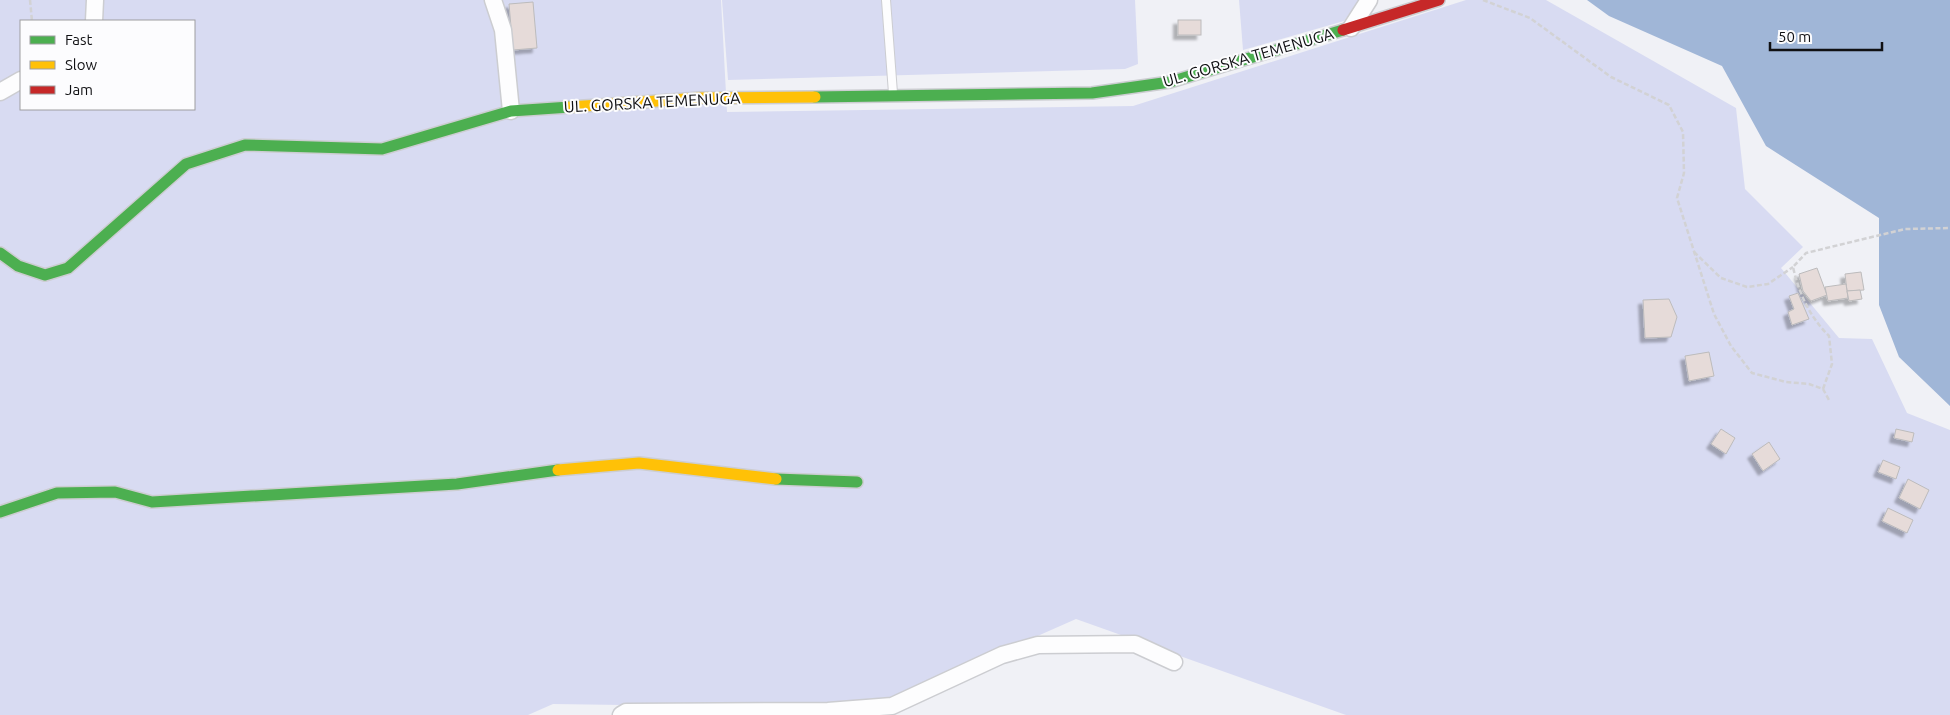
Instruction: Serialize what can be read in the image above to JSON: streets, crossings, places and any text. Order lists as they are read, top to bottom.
{
  "streets": {
    "street": ["UL. GORSKA TEMENUGA"]
  },
  "legend": ["Fast", "Slow", "Jam"],
  "scale_bar": "50 m"
}
